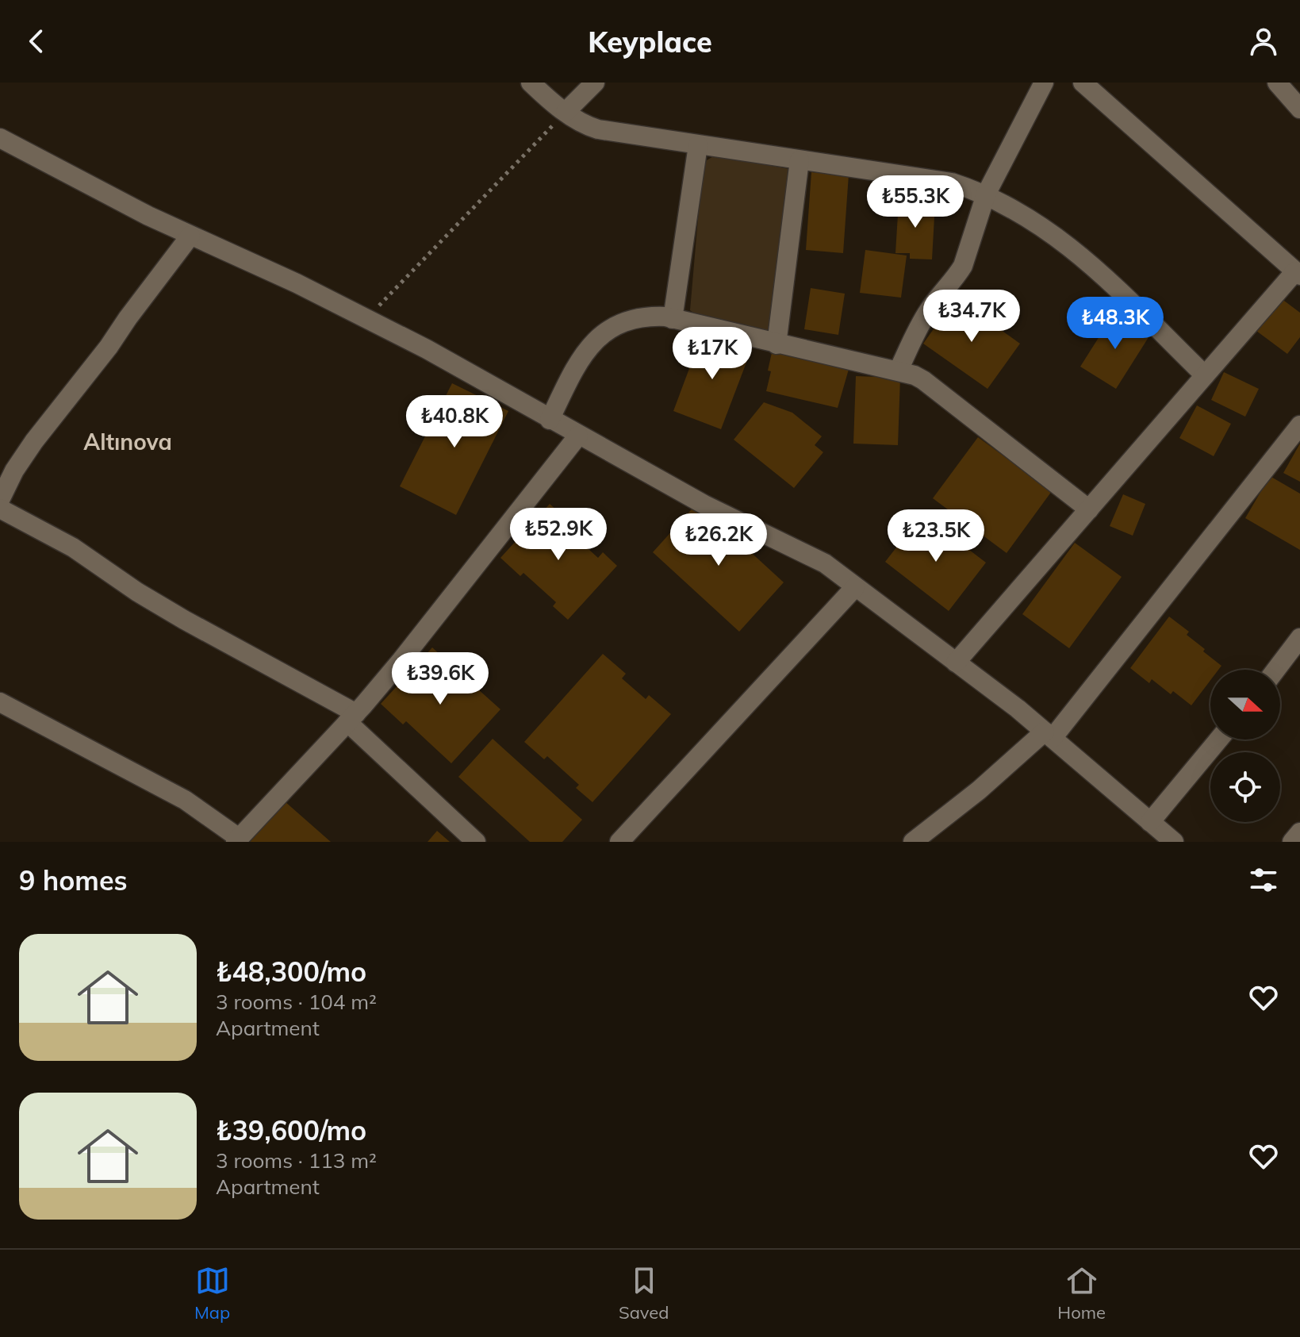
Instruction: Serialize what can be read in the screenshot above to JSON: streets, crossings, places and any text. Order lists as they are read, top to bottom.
{
  "districts": ["Altınova"],
  "north": "right",
  "page": {
    "header": "Keyplace",
    "price": [
      "₺55.3K",
      "₺34.7K",
      "₺48.3K",
      "₺17K",
      "₺40.8K",
      "₺52.9K",
      "₺23.5K",
      "₺26.2K",
      "₺39.6K"
    ],
    "heading": "9 homes",
    "list": [
      {
        "name": "₺48,300/mo",
        "note": "3 rooms · 104 m² · Apartment"
      },
      {
        "name": "₺39,600/mo",
        "note": "3 rooms · 113 m² · Apartment"
      }
    ],
    "tabs": ["Map", "Saved", "Home"]
  }
}
